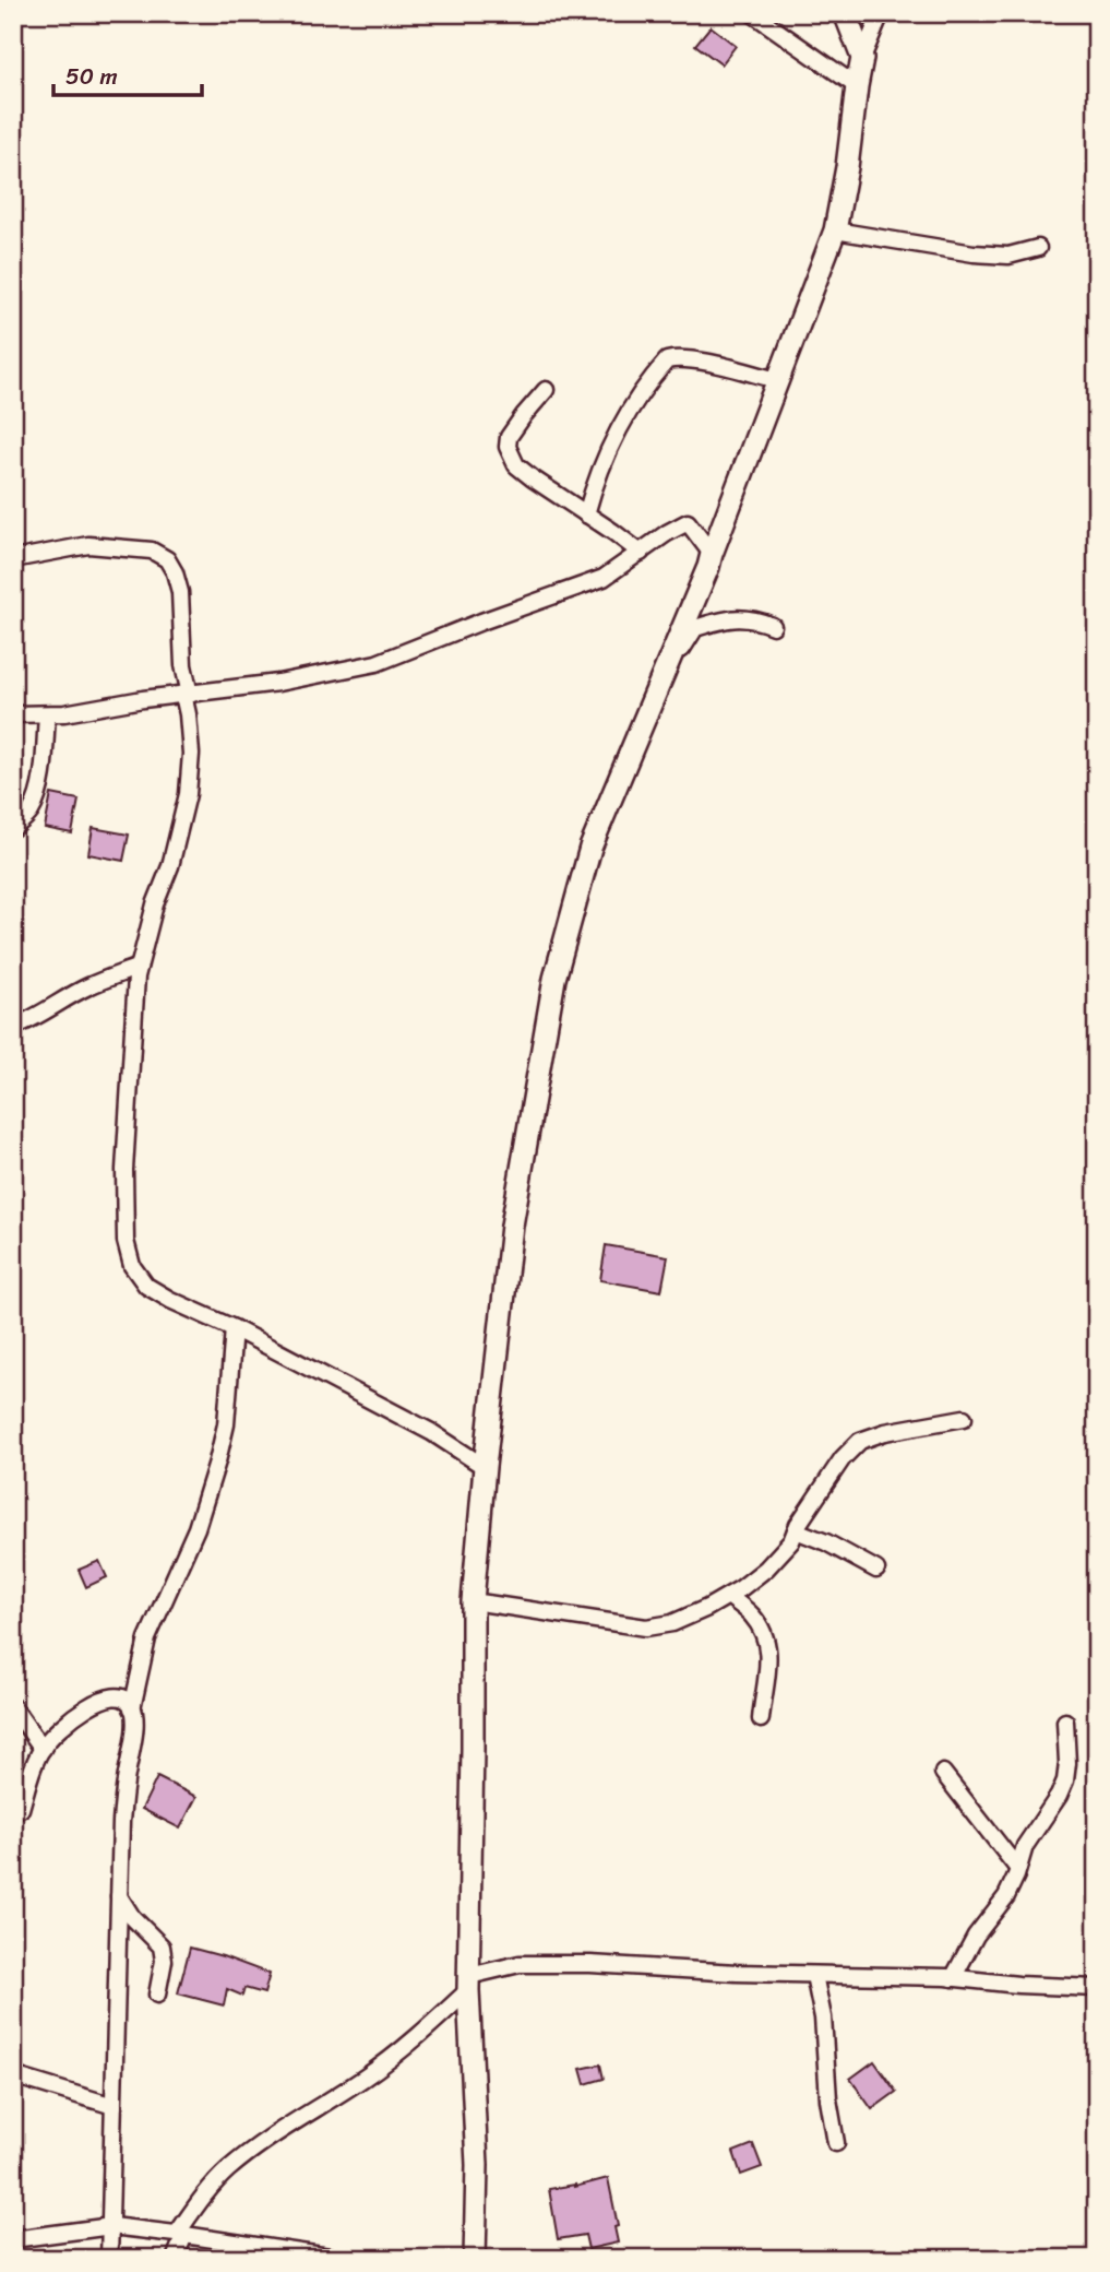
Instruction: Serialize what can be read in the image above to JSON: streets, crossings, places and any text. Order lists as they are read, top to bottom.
{
  "scale_bar": "50 m"
}
